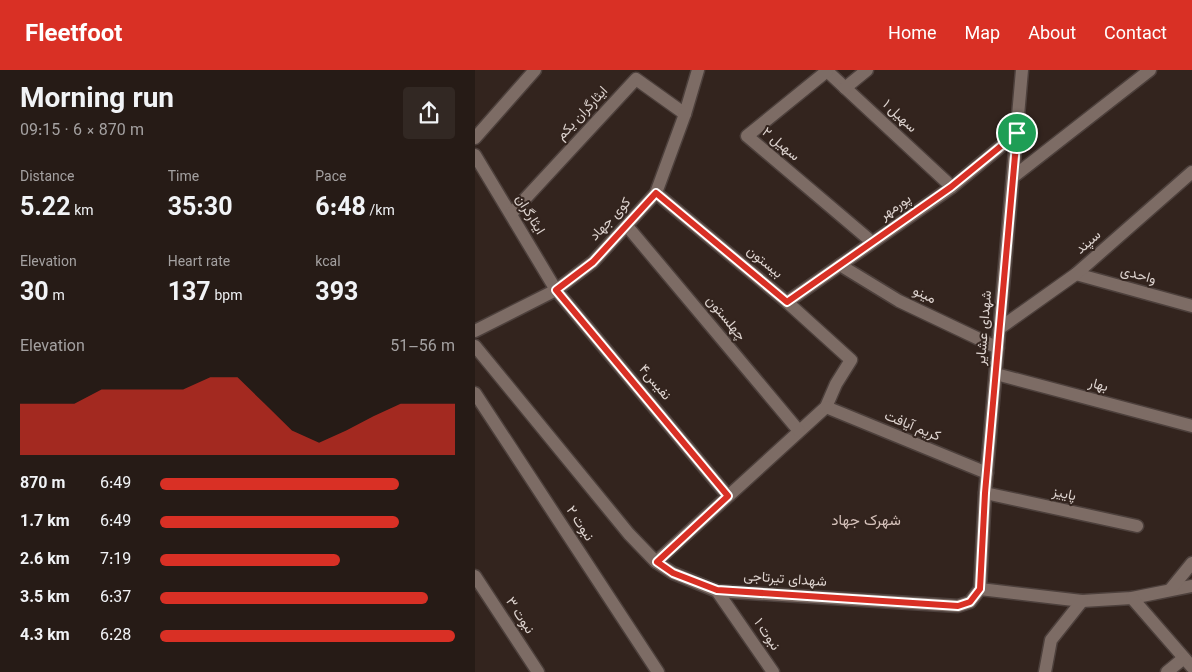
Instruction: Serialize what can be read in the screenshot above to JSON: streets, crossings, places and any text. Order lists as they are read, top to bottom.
{
  "streets": {
    "street": [
      "ایثارگران یکم",
      "سهیل ۱",
      "سهیل ۲",
      "پورمهر",
      "ایثارگران",
      "کوی جهاد",
      "سپند",
      "بیستون",
      "واحدی",
      "مینو",
      "چهلستون",
      "شهدای عشایر",
      "نفیس۴",
      "بهار",
      "کریم آیافت",
      "پاییز",
      "نبوت ۲",
      "شهدای تیرتاجی",
      "نبوت ۳",
      "نبوت ۱"
    ]
  },
  "crossings": [
    ["ایثارگران یکم", "ایثارگران"],
    ["ایثارگران یکم", "کوی جهاد"],
    ["سهیل ۱", "سهیل ۲"],
    ["سهیل ۱", "پورمهر"],
    ["سهیل ۲", "پورمهر"],
    ["پورمهر", "بیستون"],
    ["پورمهر", "مینو"],
    ["پورمهر", "شهدای عشایر"],
    ["ایثارگران", "کوی جهاد"],
    ["ایثارگران", "نفیس۴"],
    ["کوی جهاد", "بیستون"],
    ["کوی جهاد", "چهلستون"],
    ["کوی جهاد", "نفیس۴"],
    ["سپند", "واحدی"],
    ["سپند", "شهدای عشایر"],
    ["بیستون", "کریم آیافت"],
    ["مینو", "شهدای عشایر"],
    ["شهدای عشایر", "بهار"],
    ["شهدای عشایر", "کریم آیافت"],
    ["شهدای عشایر", "پاییز"],
    ["شهدای عشایر", "شهدای تیرتاجی"],
    ["شهدای تیرتاجی", "نبوت ۱"]
  ],
  "districts": ["شهرک جهاد"],
  "page": {
    "header": "Fleetfoot",
    "nav": [
      "Home",
      "Map",
      "About",
      "Contact"
    ],
    "heading": ["Morning run", "09:15 · 6 × 870 m"],
    "stats": [
      ["Distance", "5.22 km"],
      ["Time", "35:30"],
      ["Pace", "6:48 /km"],
      ["Elevation", "30 m"],
      ["Heart rate", "137 bpm"],
      ["kcal", "393"]
    ],
    "chart": ["Elevation", "51–56 m"],
    "list": [
      {
        "name": "870 m",
        "note": "6:49"
      },
      {
        "name": "1.7 km",
        "note": "6:49"
      },
      {
        "name": "2.6 km",
        "note": "7:19"
      },
      {
        "name": "3.5 km",
        "note": "6:37"
      },
      {
        "name": "4.3 km",
        "note": "6:28"
      }
    ]
  }
}
